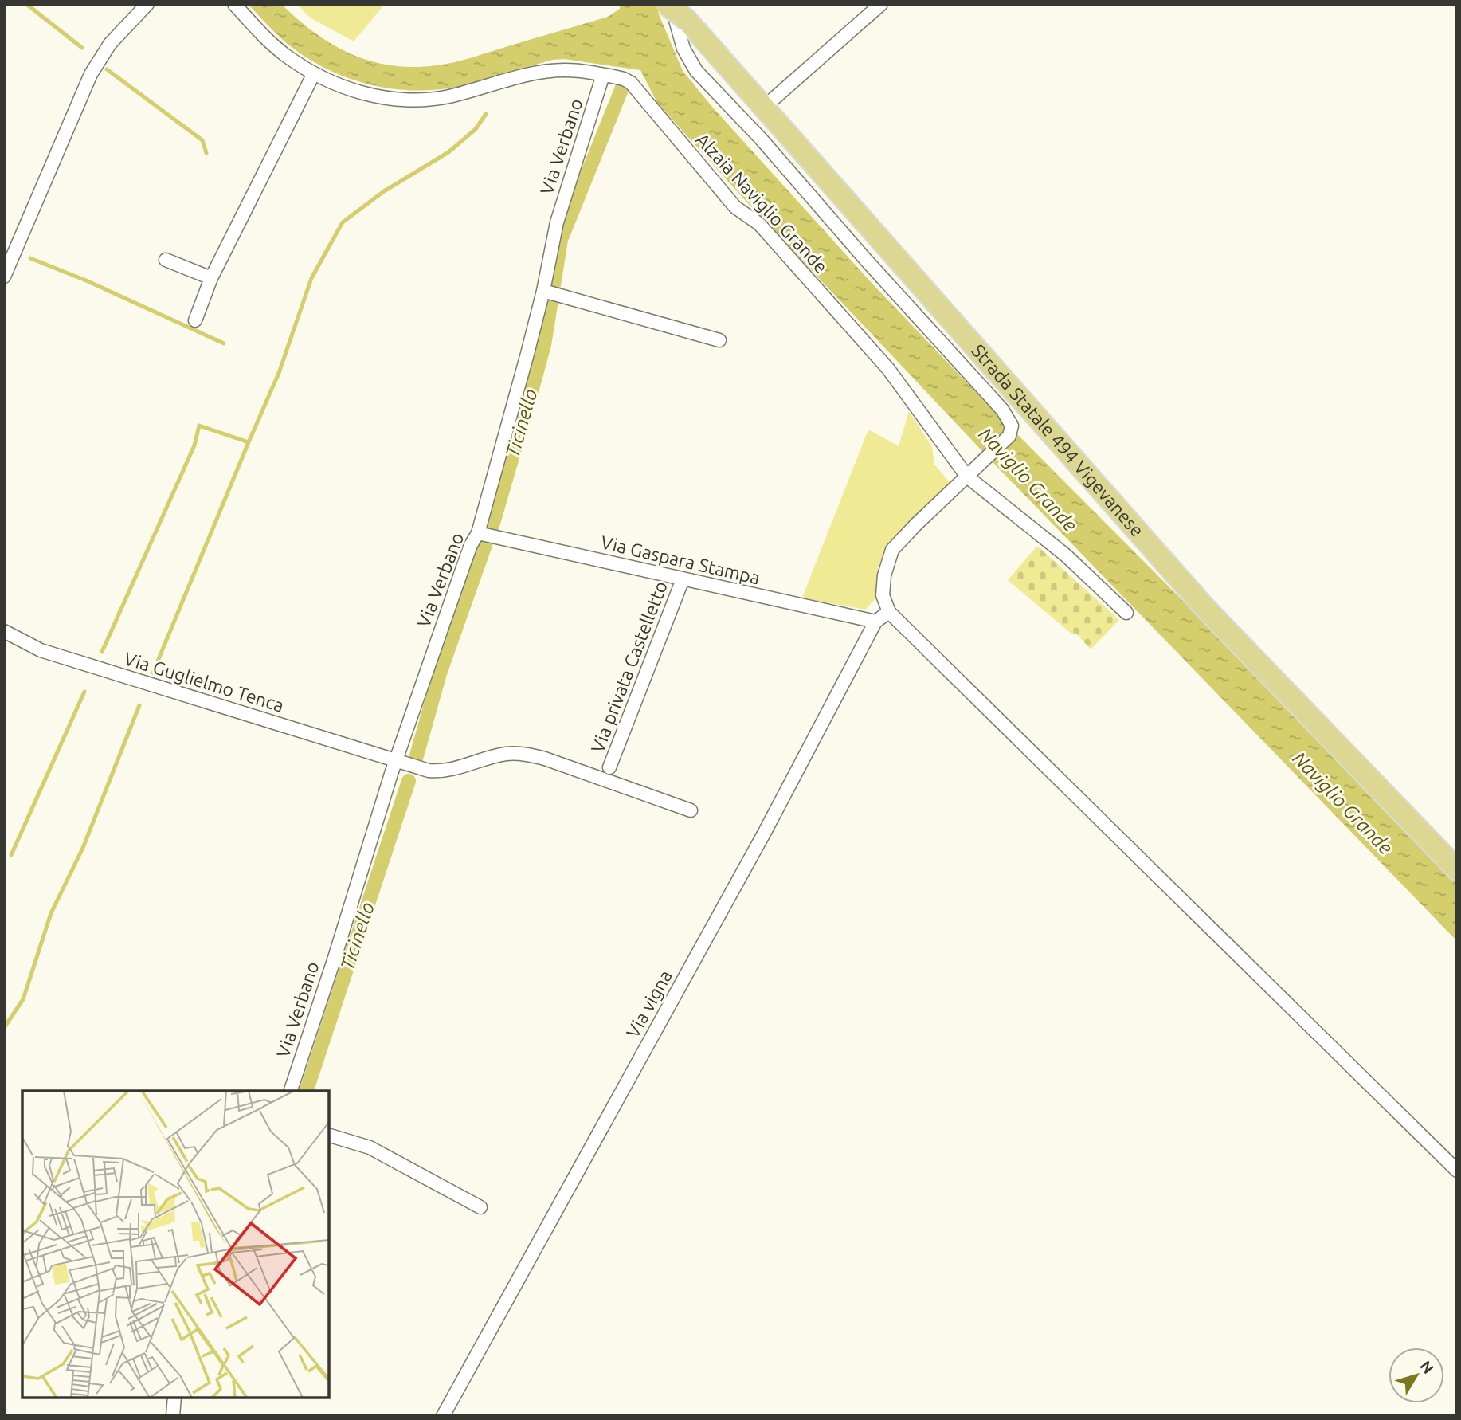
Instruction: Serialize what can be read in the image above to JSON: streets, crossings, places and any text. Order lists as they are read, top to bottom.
{
  "streets": {
    "main road": ["Strada Statale 494 Vigevanese"],
    "street": [
      "Via Verbano",
      "Alzaia Naviglio Grande",
      "Via Gaspara Stampa",
      "Via privata Castelletto",
      "Via Guglielmo Tenca",
      "Via vigna"
    ]
  },
  "crossings": [
    ["Via Verbano", "Alzaia Naviglio Grande"],
    ["Via Verbano", "Via Gaspara Stampa"],
    ["Via Verbano", "Via Guglielmo Tenca"],
    ["Via Gaspara Stampa", "Via privata Castelletto"],
    ["Via Gaspara Stampa", "Via vigna"]
  ],
  "water": ["Ticinello", "Naviglio Grande"],
  "north": "top right"
}
